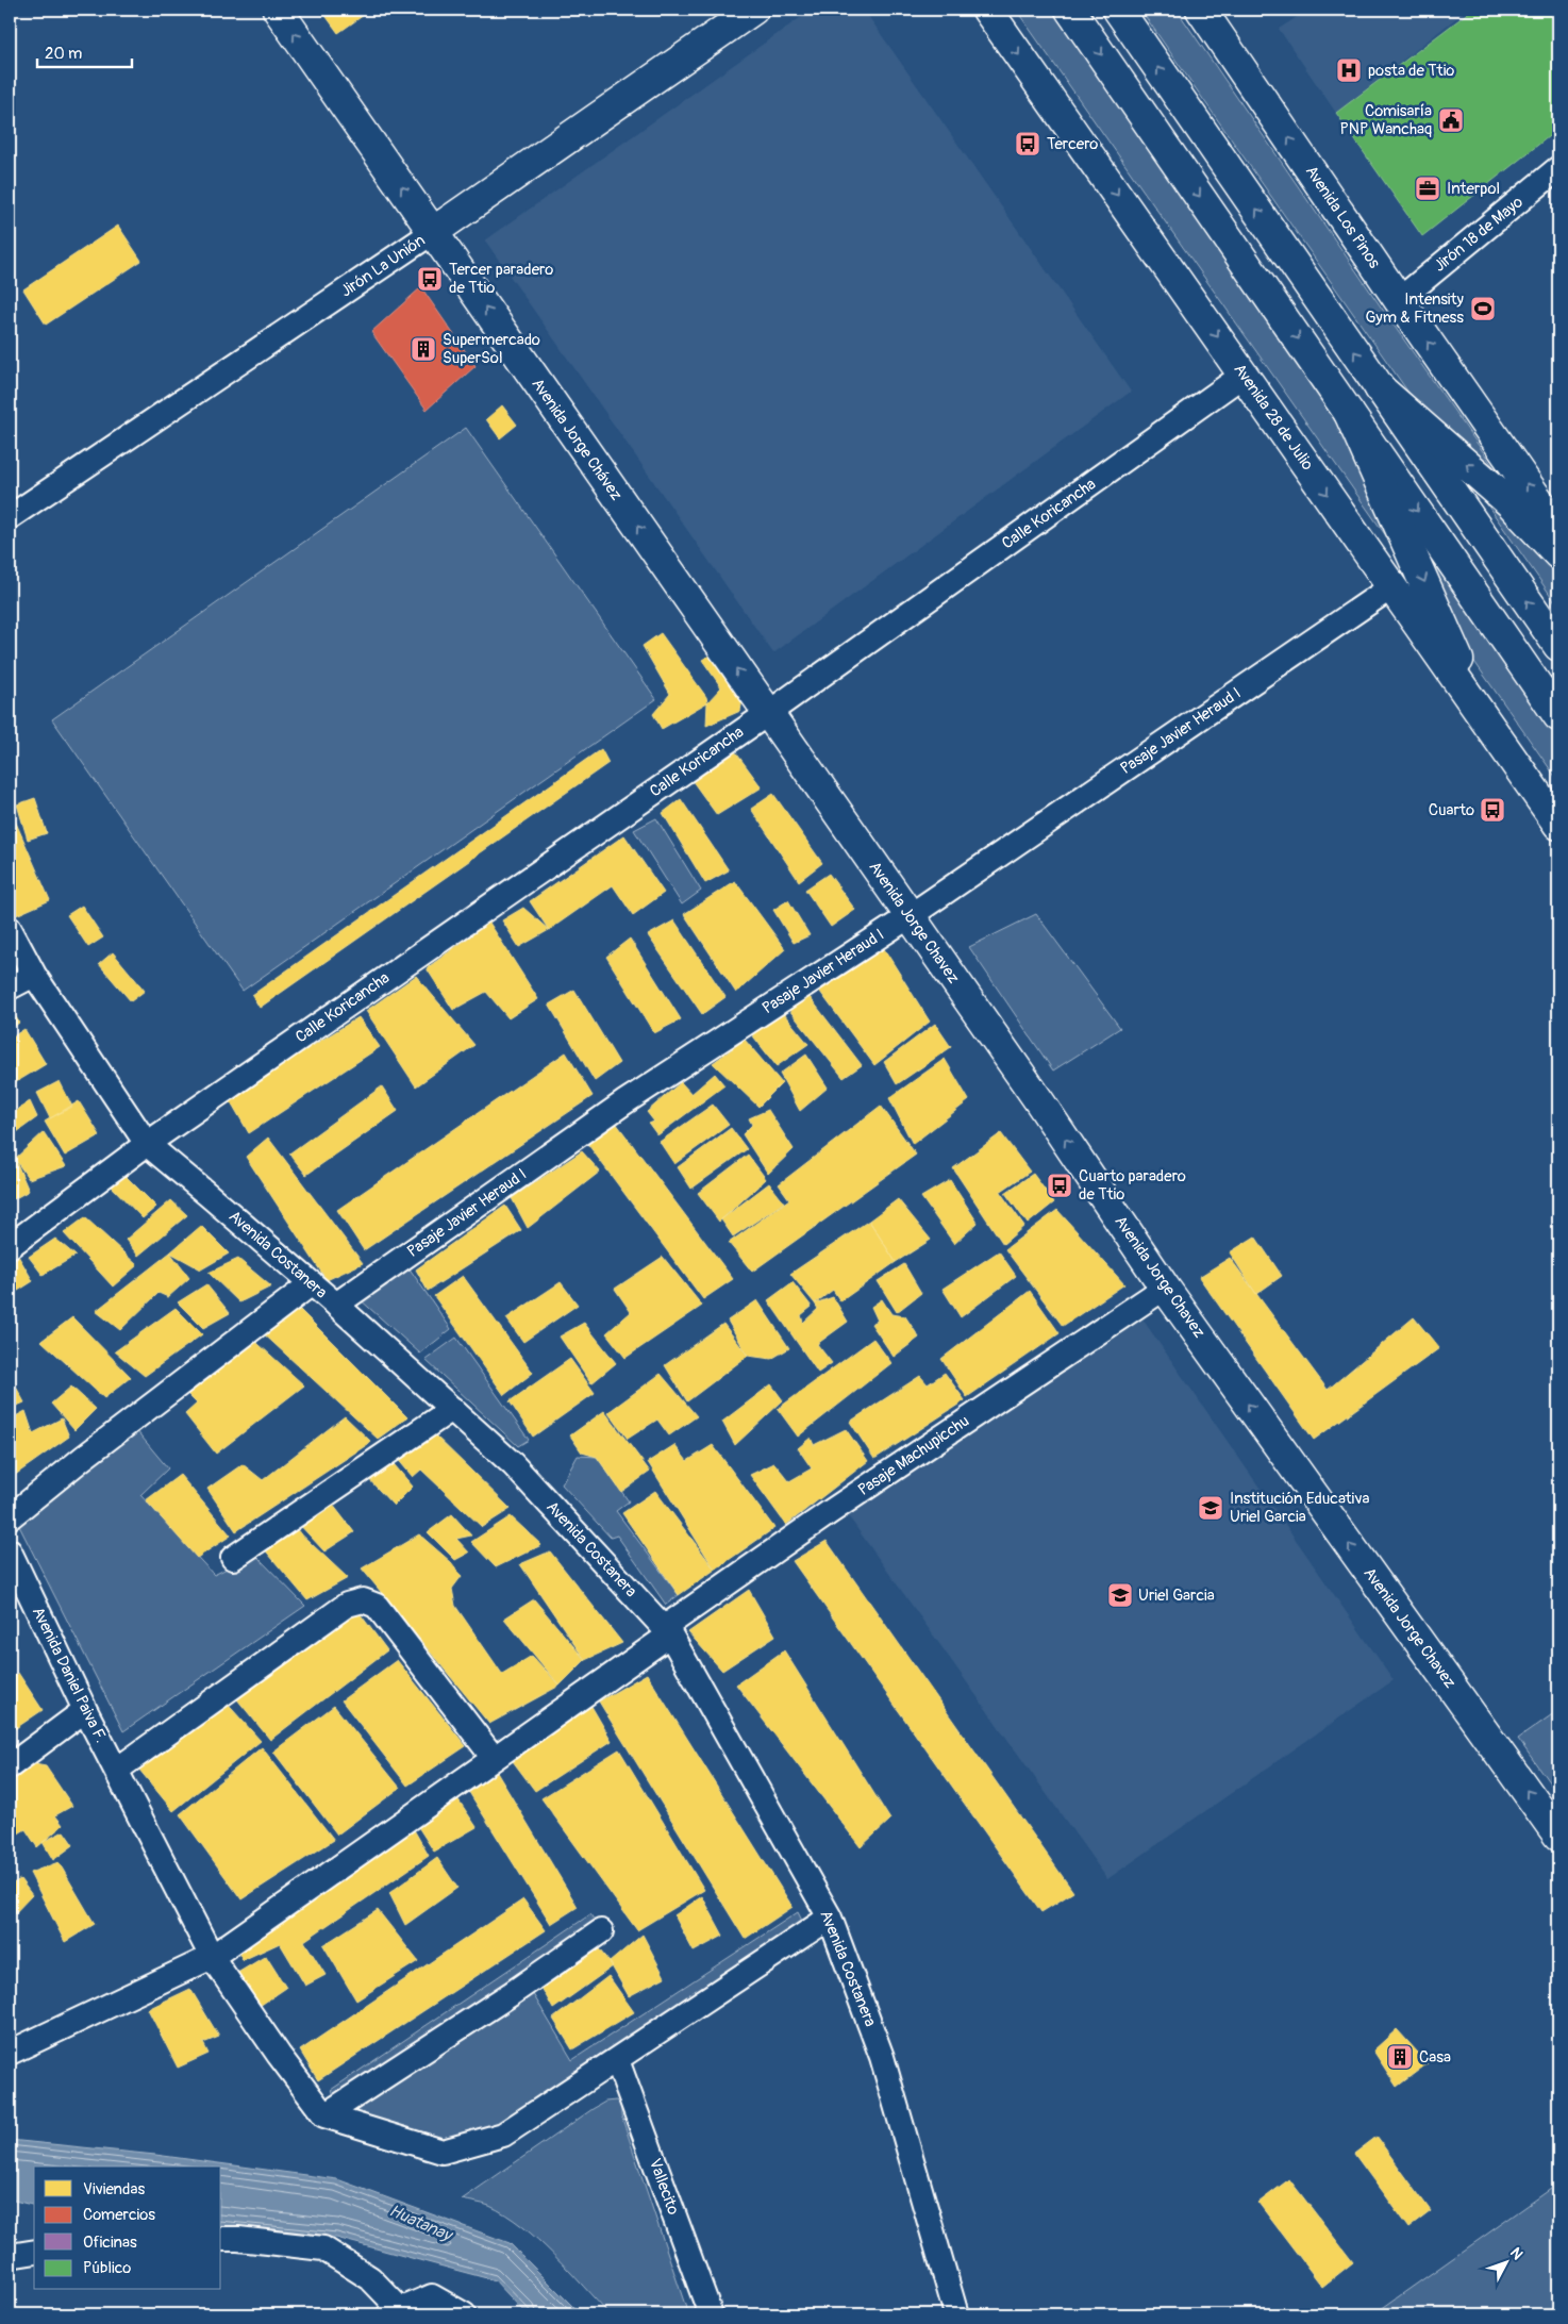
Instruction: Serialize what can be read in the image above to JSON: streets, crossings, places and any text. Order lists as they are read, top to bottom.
{
  "streets": {
    "main road": [
      "Avenida Los Pinos",
      "Jirón La Unión",
      "Avenida 28 de Julio",
      "Avenida Jorge Chávez",
      "Avenida Jorge Chavez"
    ],
    "street": [
      "Jirón 18 de Mayo",
      "Calle Koricancha",
      "Pasaje Javier Heraud I",
      "Avenida Costanera",
      "Pasaje Machupicchu",
      "Avenida Daniel Paiva F.",
      "Vallecito"
    ]
  },
  "crossings": [
    ["Avenida Los Pinos", "Jirón 18 de Mayo"],
    ["Jirón La Unión", "Avenida Jorge Chávez"],
    ["Avenida 28 de Julio", "Calle Koricancha"],
    ["Avenida 28 de Julio", "Pasaje Javier Heraud I"],
    ["Avenida Jorge Chávez", "Calle Koricancha"],
    ["Avenida Jorge Chávez", "Avenida Jorge Chavez"],
    ["Calle Koricancha", "Avenida Jorge Chavez"],
    ["Calle Koricancha", "Avenida Costanera"],
    ["Pasaje Javier Heraud I", "Avenida Jorge Chavez"],
    ["Pasaje Javier Heraud I", "Avenida Costanera"],
    ["Avenida Jorge Chavez", "Pasaje Machupicchu"],
    ["Avenida Costanera", "Pasaje Machupicchu"],
    ["Pasaje Machupicchu", "Avenida Daniel Paiva F."]
  ],
  "one_way": ["Avenida Jorge Chávez", "Avenida Jorge Chavez"],
  "water": ["Huatanay"],
  "places": {
    "hospital": ["posta de Ttio"],
    "public building": ["Comisaría PNP Wanchaq"],
    "bus stop": [
      "Tercero",
      "Tercer paradero de Ttio",
      "Cuarto",
      "Cuarto paradero de Ttio"
    ],
    "office": ["Interpol"],
    "sports": ["Intensity Gym & Fitness"],
    "building": ["Supermercado SuperSol", "Casa"],
    "school or university": ["Institución Educativa Uriel Garcia", "Uriel Garcia"]
  },
  "legend": [
    "Viviendas",
    "Comercios",
    "Oficinas",
    "Público"
  ],
  "scale_bar": "20 m",
  "north": "top right"
}
